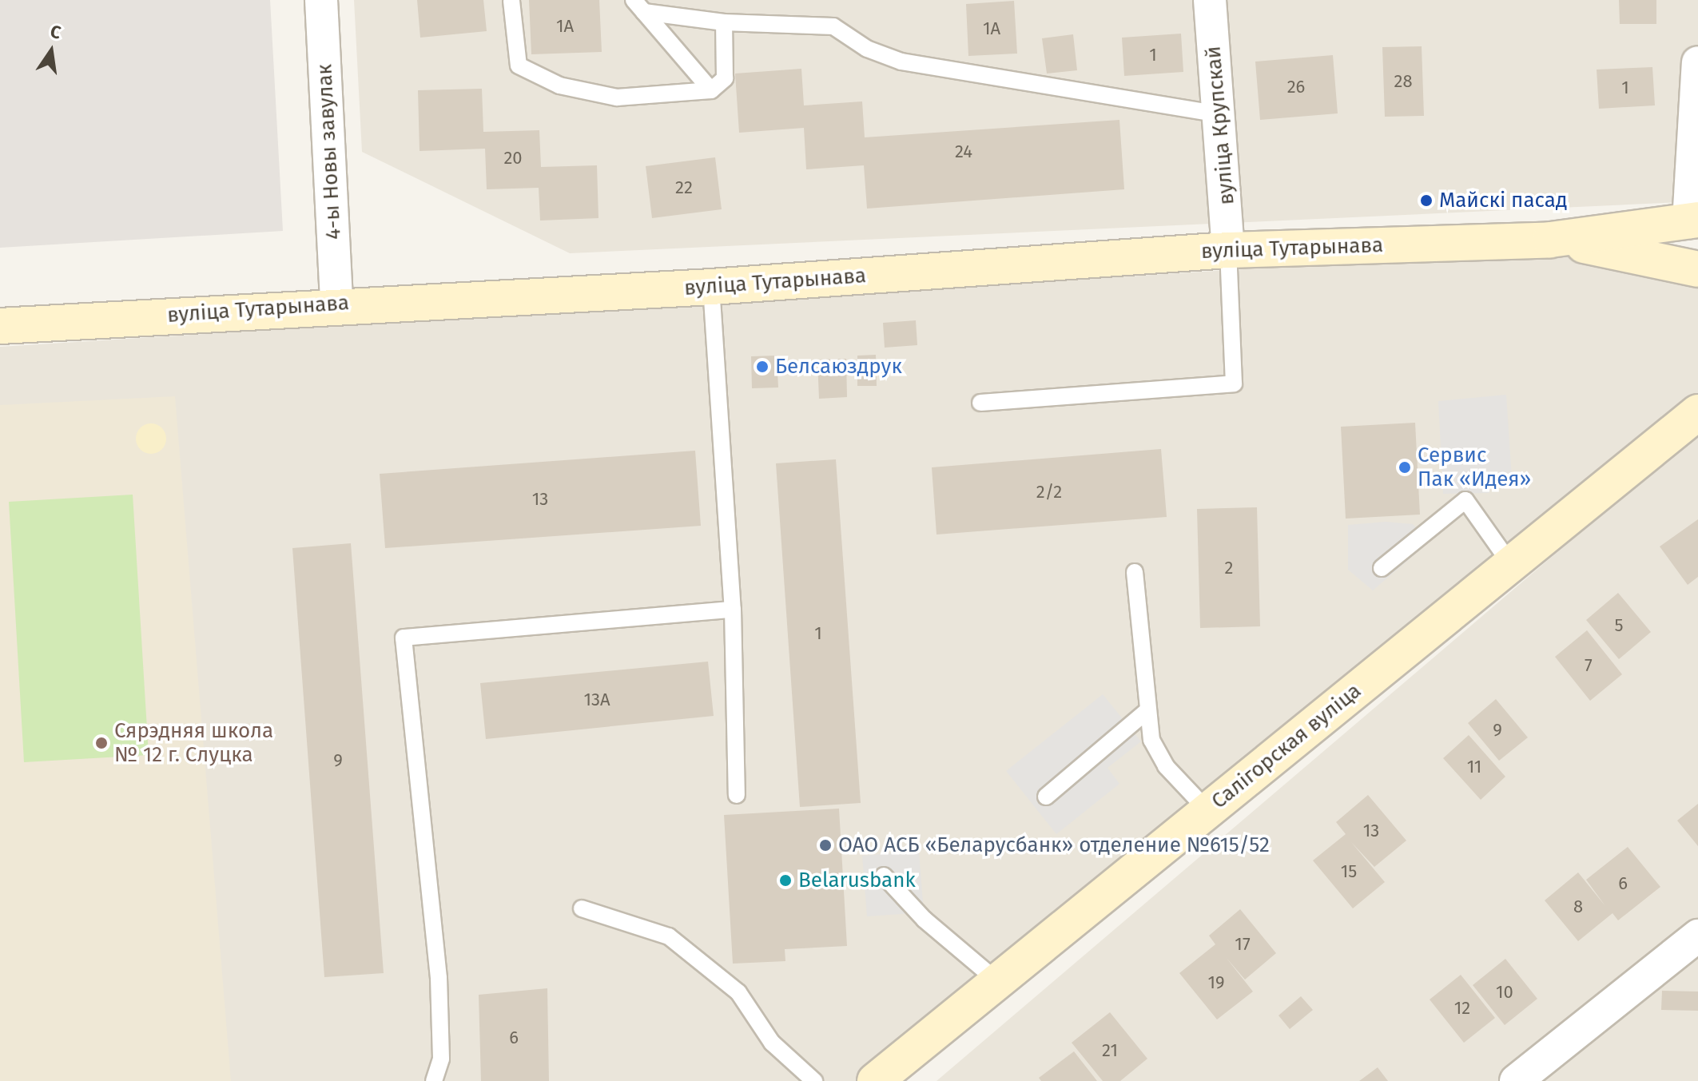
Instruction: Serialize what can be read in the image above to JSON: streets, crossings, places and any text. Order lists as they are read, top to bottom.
{
  "streets": {
    "street": [
      "вуліца Крупскай",
      "4-ы Новы завулак",
      "вуліца Тутарынава",
      "Салігорская вуліца"
    ]
  },
  "crossings": [
    ["вуліца Крупскай", "вуліца Тутарынава"],
    ["4-ы Новы завулак", "вуліца Тутарынава"]
  ],
  "places": [
    "Майскі пасад",
    "Белсаюздрук",
    "Сервис Пак «Идея»",
    "Сярэдняя школа № 12 г. Слуцка",
    "ОАО АСБ «Беларусбанк» отделение №615/52",
    "Belarusbank"
  ],
  "house_numbers": [
    "1А",
    "1А",
    "1",
    "28",
    "26",
    "1",
    "24",
    "20",
    "22",
    "2/2",
    "13",
    "2",
    "5",
    "1",
    "7",
    "13А",
    "9",
    "9",
    "11",
    "13",
    "15",
    "6",
    "8",
    "17",
    "19",
    "10",
    "12",
    "6",
    "21"
  ],
  "north": "top"
}
